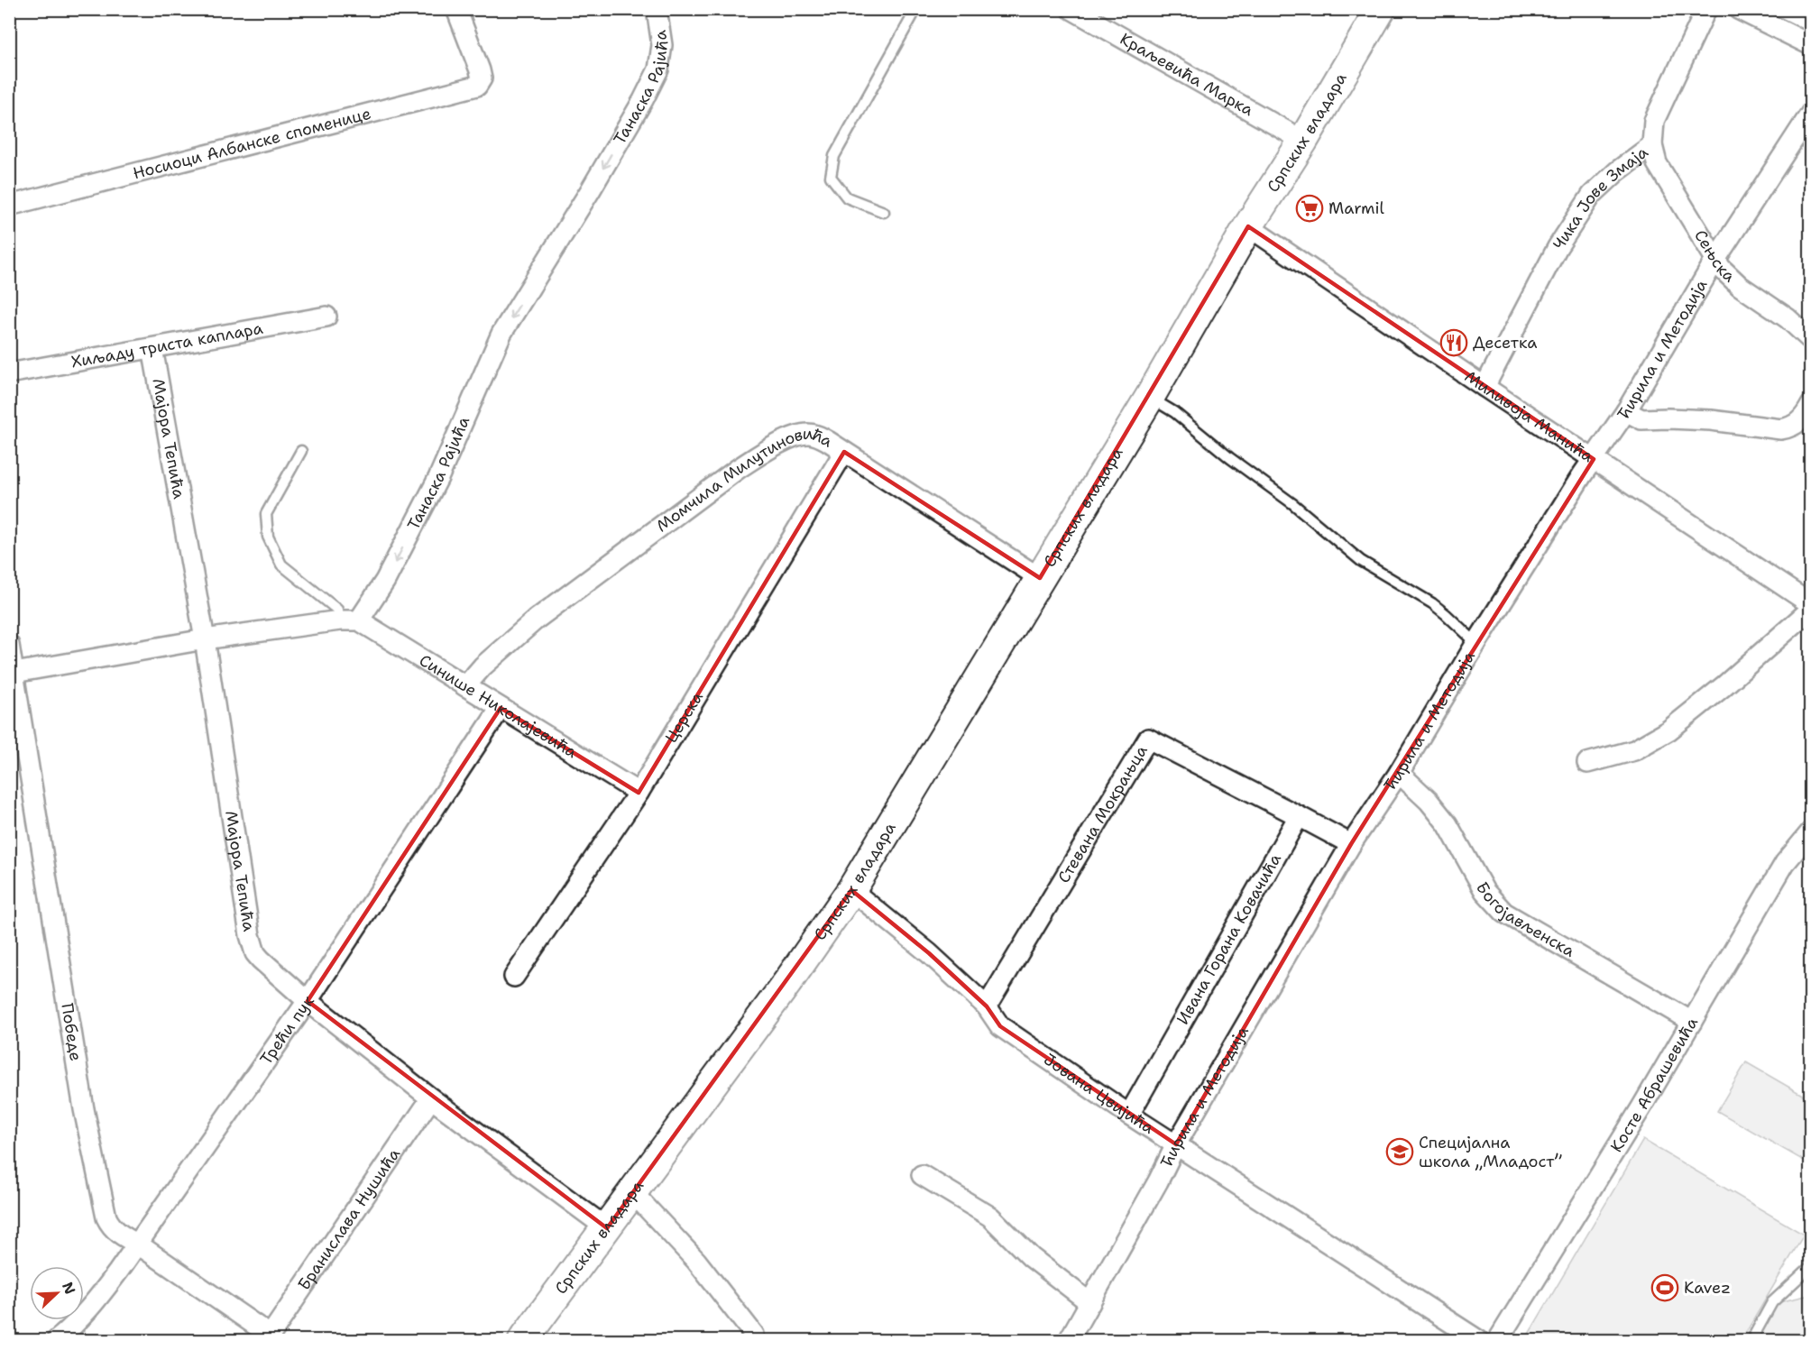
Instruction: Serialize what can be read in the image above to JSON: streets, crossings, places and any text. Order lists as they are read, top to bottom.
{
  "streets": {
    "main road": ["Српских владара"],
    "street": [
      "Краљевића Марка",
      "Танаска Рајића",
      "Носиоци Албанске споменице",
      "Чика Јове Змаја",
      "Сењска",
      "Хиљаду триста каплара",
      "Ћирила и Методија",
      "Миливоја Манића",
      "Мајора Тепића",
      "Момчила Милутиновића",
      "Синише Николајевића",
      "Церска",
      "Стевана Мокрањца",
      "Богојављенска",
      "Ивана Горана Ковачића",
      "Трећи пук",
      "Победе",
      "Косте Абрашевића",
      "Јована Цвијића",
      "Бранислава Нушића"
    ]
  },
  "crossings": [
    ["Краљевића Марка", "Српских владара"],
    ["Танаска Рајића", "Синише Николајевића"],
    ["Српских владара", "Миливоја Манића"],
    ["Српских владара", "Мајора Тепића"],
    ["Српских владара", "Момчила Милутиновића"],
    ["Српских владара", "Јована Цвијића"],
    ["Чика Јове Змаја", "Сењска"],
    ["Чика Јове Змаја", "Миливоја Манића"],
    ["Сењска", "Ћирила и Методија"],
    ["Хиљаду триста каплара", "Мајора Тепића"],
    ["Ћирила и Методија", "Миливоја Манића"],
    ["Ћирила и Методија", "Богојављенска"],
    ["Ћирила и Методија", "Јована Цвијића"],
    ["Мајора Тепића", "Трећи пук"],
    ["Мајора Тепића", "Бранислава Нушића"],
    ["Момчила Милутиновића", "Синише Николајевића"],
    ["Момчила Милутиновића", "Церска"],
    ["Синише Николајевића", "Церска"],
    ["Синише Николајевића", "Трећи пук"],
    ["Стевана Мокрањца", "Ивана Горана Ковачића"],
    ["Стевана Мокрањца", "Јована Цвијића"],
    ["Богојављенска", "Косте Абрашевића"],
    ["Ивана Горана Ковачића", "Јована Цвијића"],
    ["Трећи пук", "Победе"],
    ["Победе", "Бранислава Нушића"]
  ],
  "one_way": ["Танаска Рајића"],
  "places": {
    "supermarket": ["Marmil"],
    "restaurant": ["Десетка"],
    "school or university": ["Специјална школа „Младост”"],
    "sports": ["Kavez"]
  },
  "north": "top right"
}
